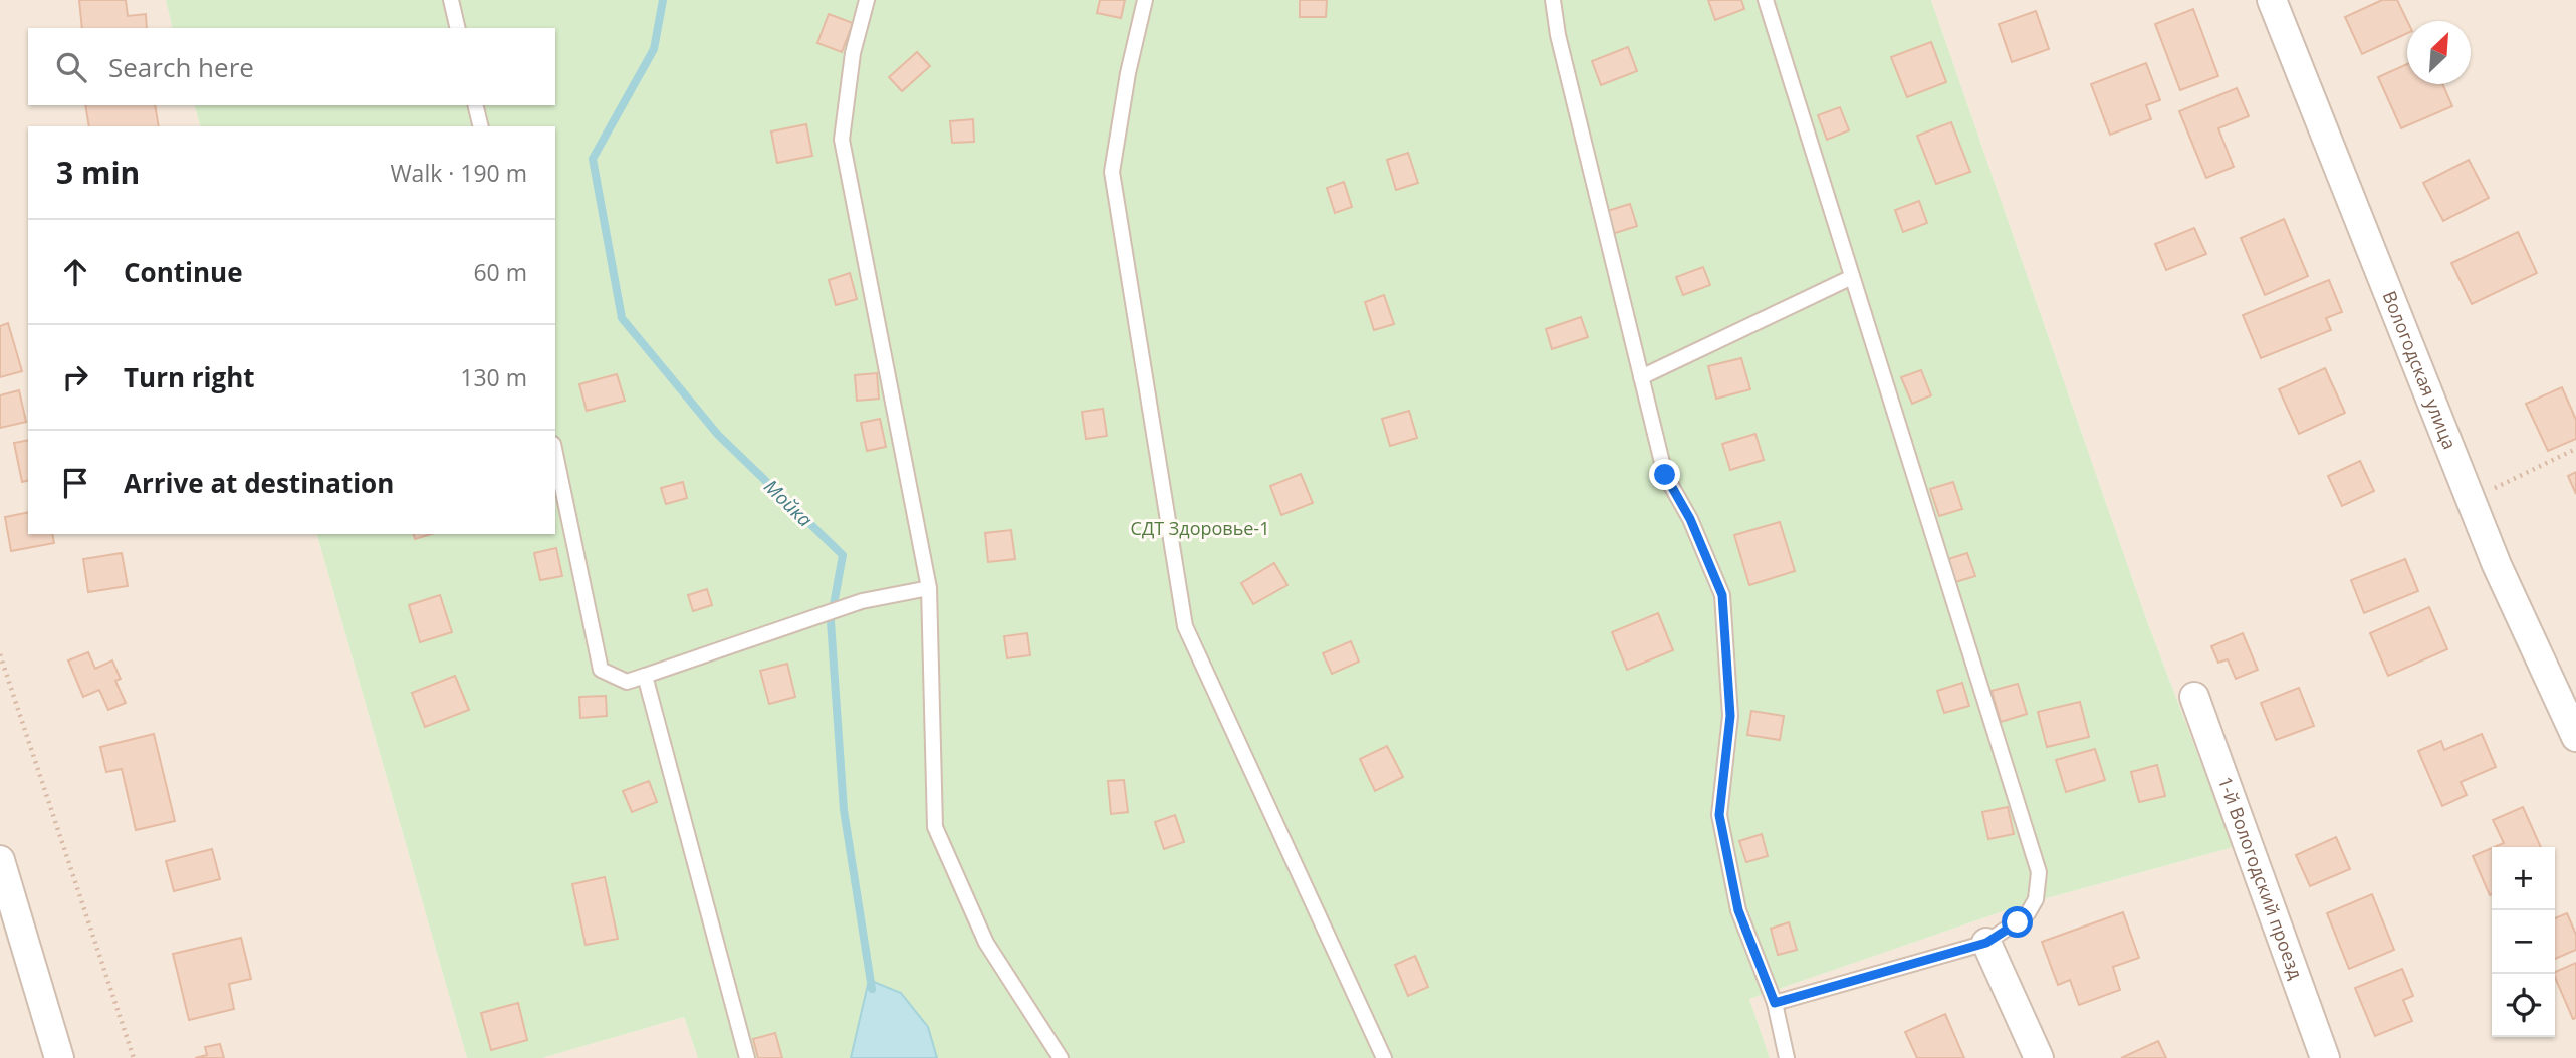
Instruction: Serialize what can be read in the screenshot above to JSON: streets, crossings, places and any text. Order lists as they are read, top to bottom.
{
  "streets": {
    "street": ["Вологодская улица", "1-й Вологодский проезд"]
  },
  "water": ["Мойка"],
  "parks": ["СДТ Здоровье-1"],
  "north": "top right",
  "page": {
    "search": "Search here",
    "heading": ["3 min", "Walk · 190 m"],
    "list": [
      ["Continue", "60 m"],
      ["Turn right", "130 m"],
      "Arrive at destination"
    ],
    "map_buttons": ["+", "−"]
  }
}
